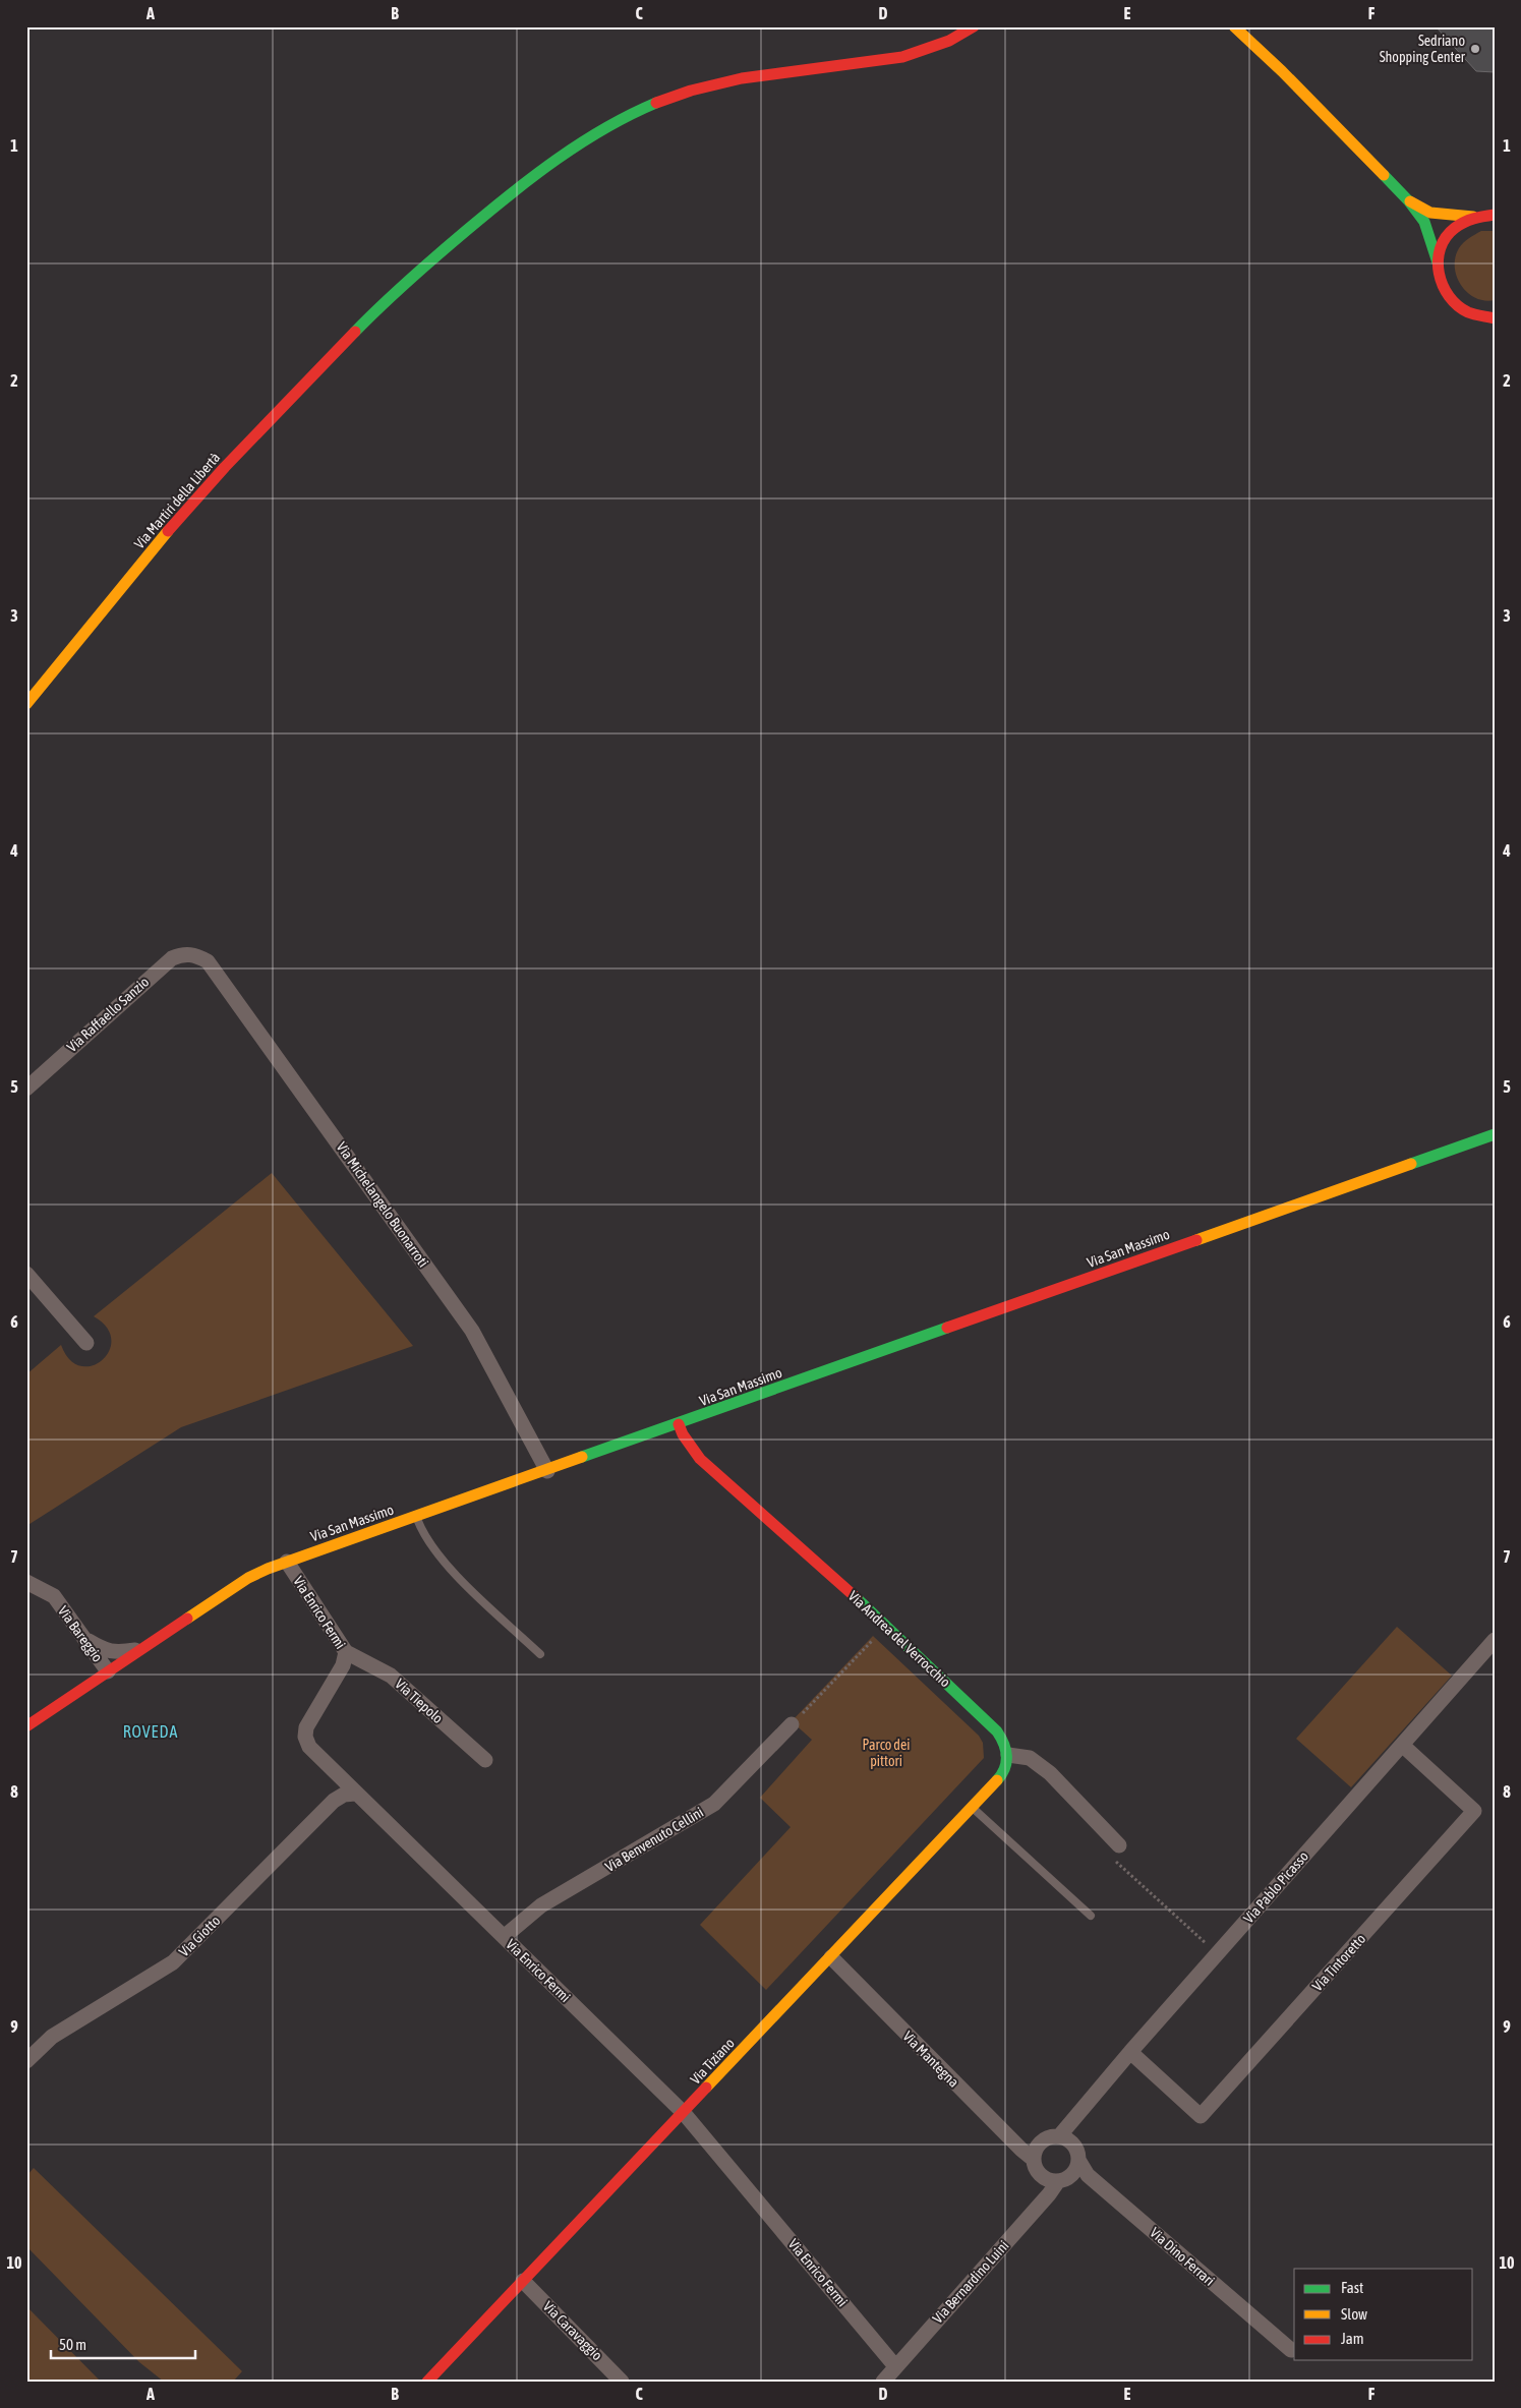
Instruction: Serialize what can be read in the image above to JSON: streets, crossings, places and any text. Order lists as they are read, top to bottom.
{
  "streets": {
    "street": [
      "Via Martiri della Libertà",
      "Via Raffaello Sanzio",
      "Via Michelangelo Buonarroti",
      "Via San Massimo",
      "Via Enrico Fermi",
      "Via Bareggio",
      "Via Andrea del Verrocchio",
      "Via Tiepolo",
      "Via Benvenuto Cellini",
      "Via Pablo Picasso",
      "Via Giotto",
      "Via Tintoretto",
      "Via Mantegna",
      "Via Tiziano",
      "Via Dino Ferrari",
      "Via Bernardino Luini",
      "Via Caravaggio"
    ]
  },
  "crossings": [
    ["Via Raffaello Sanzio", "Via Michelangelo Buonarroti"],
    ["Via Michelangelo Buonarroti", "Via San Massimo"],
    ["Via San Massimo", "Via Enrico Fermi"],
    ["Via San Massimo", "Via Bareggio"],
    ["Via San Massimo", "Via Andrea del Verrocchio"],
    ["Via Enrico Fermi", "Via Tiepolo"],
    ["Via Enrico Fermi", "Via Benvenuto Cellini"],
    ["Via Enrico Fermi", "Via Giotto"],
    ["Via Enrico Fermi", "Via Tiziano"],
    ["Via Enrico Fermi", "Via Bernardino Luini"],
    ["Via Andrea del Verrocchio", "Via Tiziano"],
    ["Via Pablo Picasso", "Via Tintoretto"],
    ["Via Pablo Picasso", "Via Mantegna"],
    ["Via Pablo Picasso", "Via Dino Ferrari"],
    ["Via Pablo Picasso", "Via Bernardino Luini"],
    ["Via Mantegna", "Via Tiziano"],
    ["Via Mantegna", "Via Dino Ferrari"],
    ["Via Mantegna", "Via Bernardino Luini"],
    ["Via Tiziano", "Via Caravaggio"],
    ["Via Dino Ferrari", "Via Bernardino Luini"]
  ],
  "districts": ["ROVEDA"],
  "parks": ["Parco dei pittori"],
  "places": ["Sedriano Shopping Center"],
  "legend": ["Fast", "Slow", "Jam"],
  "scale_bar": "50 m",
  "grid": {
    "columns": [
      "A",
      "B",
      "C",
      "D",
      "E",
      "F"
    ],
    "rows": [
      "1",
      "2",
      "3",
      "4",
      "5",
      "6",
      "7",
      "8",
      "9",
      "10"
    ]
  }
}
